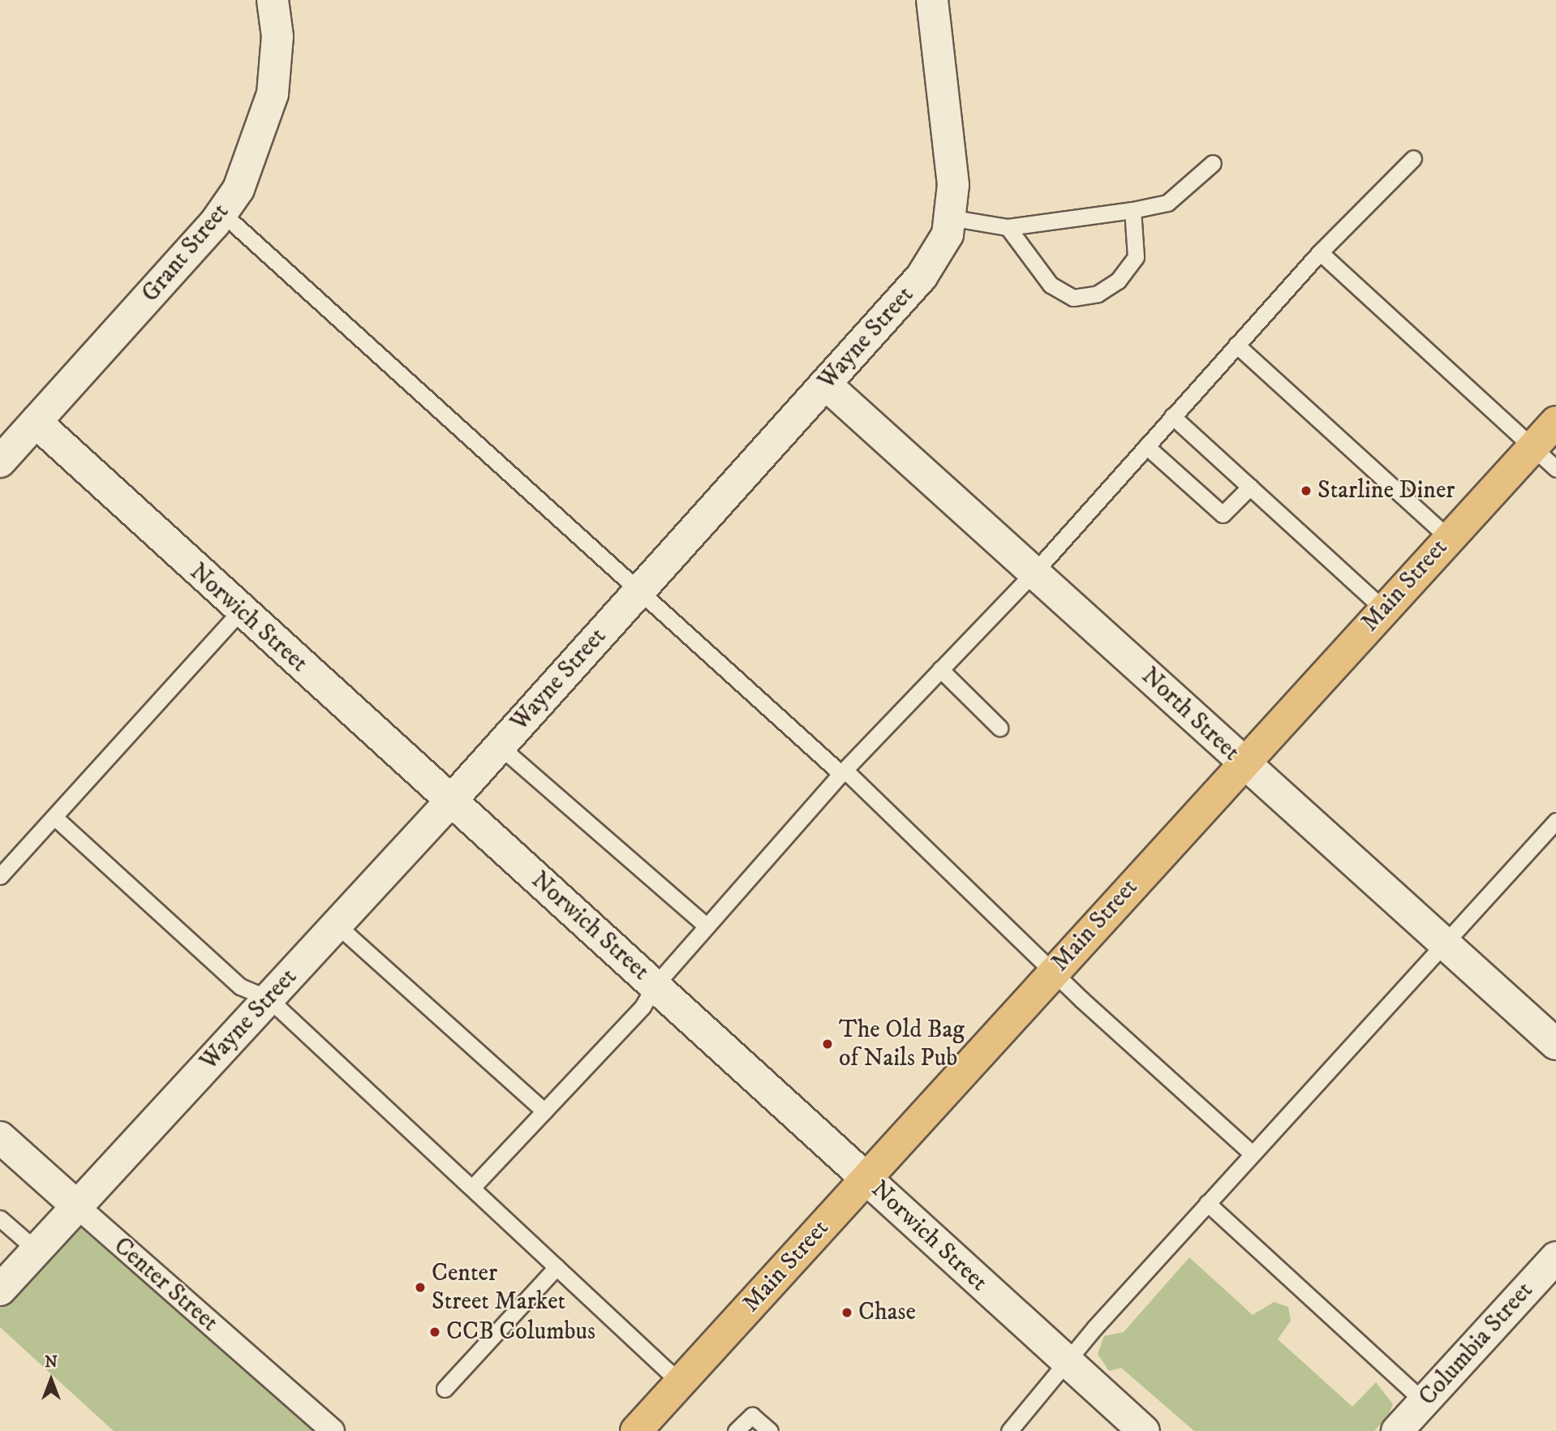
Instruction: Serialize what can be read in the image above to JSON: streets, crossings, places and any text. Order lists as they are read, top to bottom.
{
  "streets": {
    "main road": ["Main Street"],
    "street": [
      "Grant Street",
      "Wayne Street",
      "Norwich Street",
      "North Street",
      "Center Street",
      "Columbia Street"
    ]
  },
  "crossings": [
    ["Grant Street", "Norwich Street"],
    ["Wayne Street", "Norwich Street"],
    ["Wayne Street", "North Street"],
    ["Wayne Street", "Center Street"],
    ["Main Street", "Norwich Street"],
    ["Main Street", "North Street"]
  ],
  "places": [
    "Starline Diner",
    "The Old Bag of Nails Pub",
    "Center Street Market",
    "Chase",
    "CCB Columbus"
  ],
  "north": "top"
}
